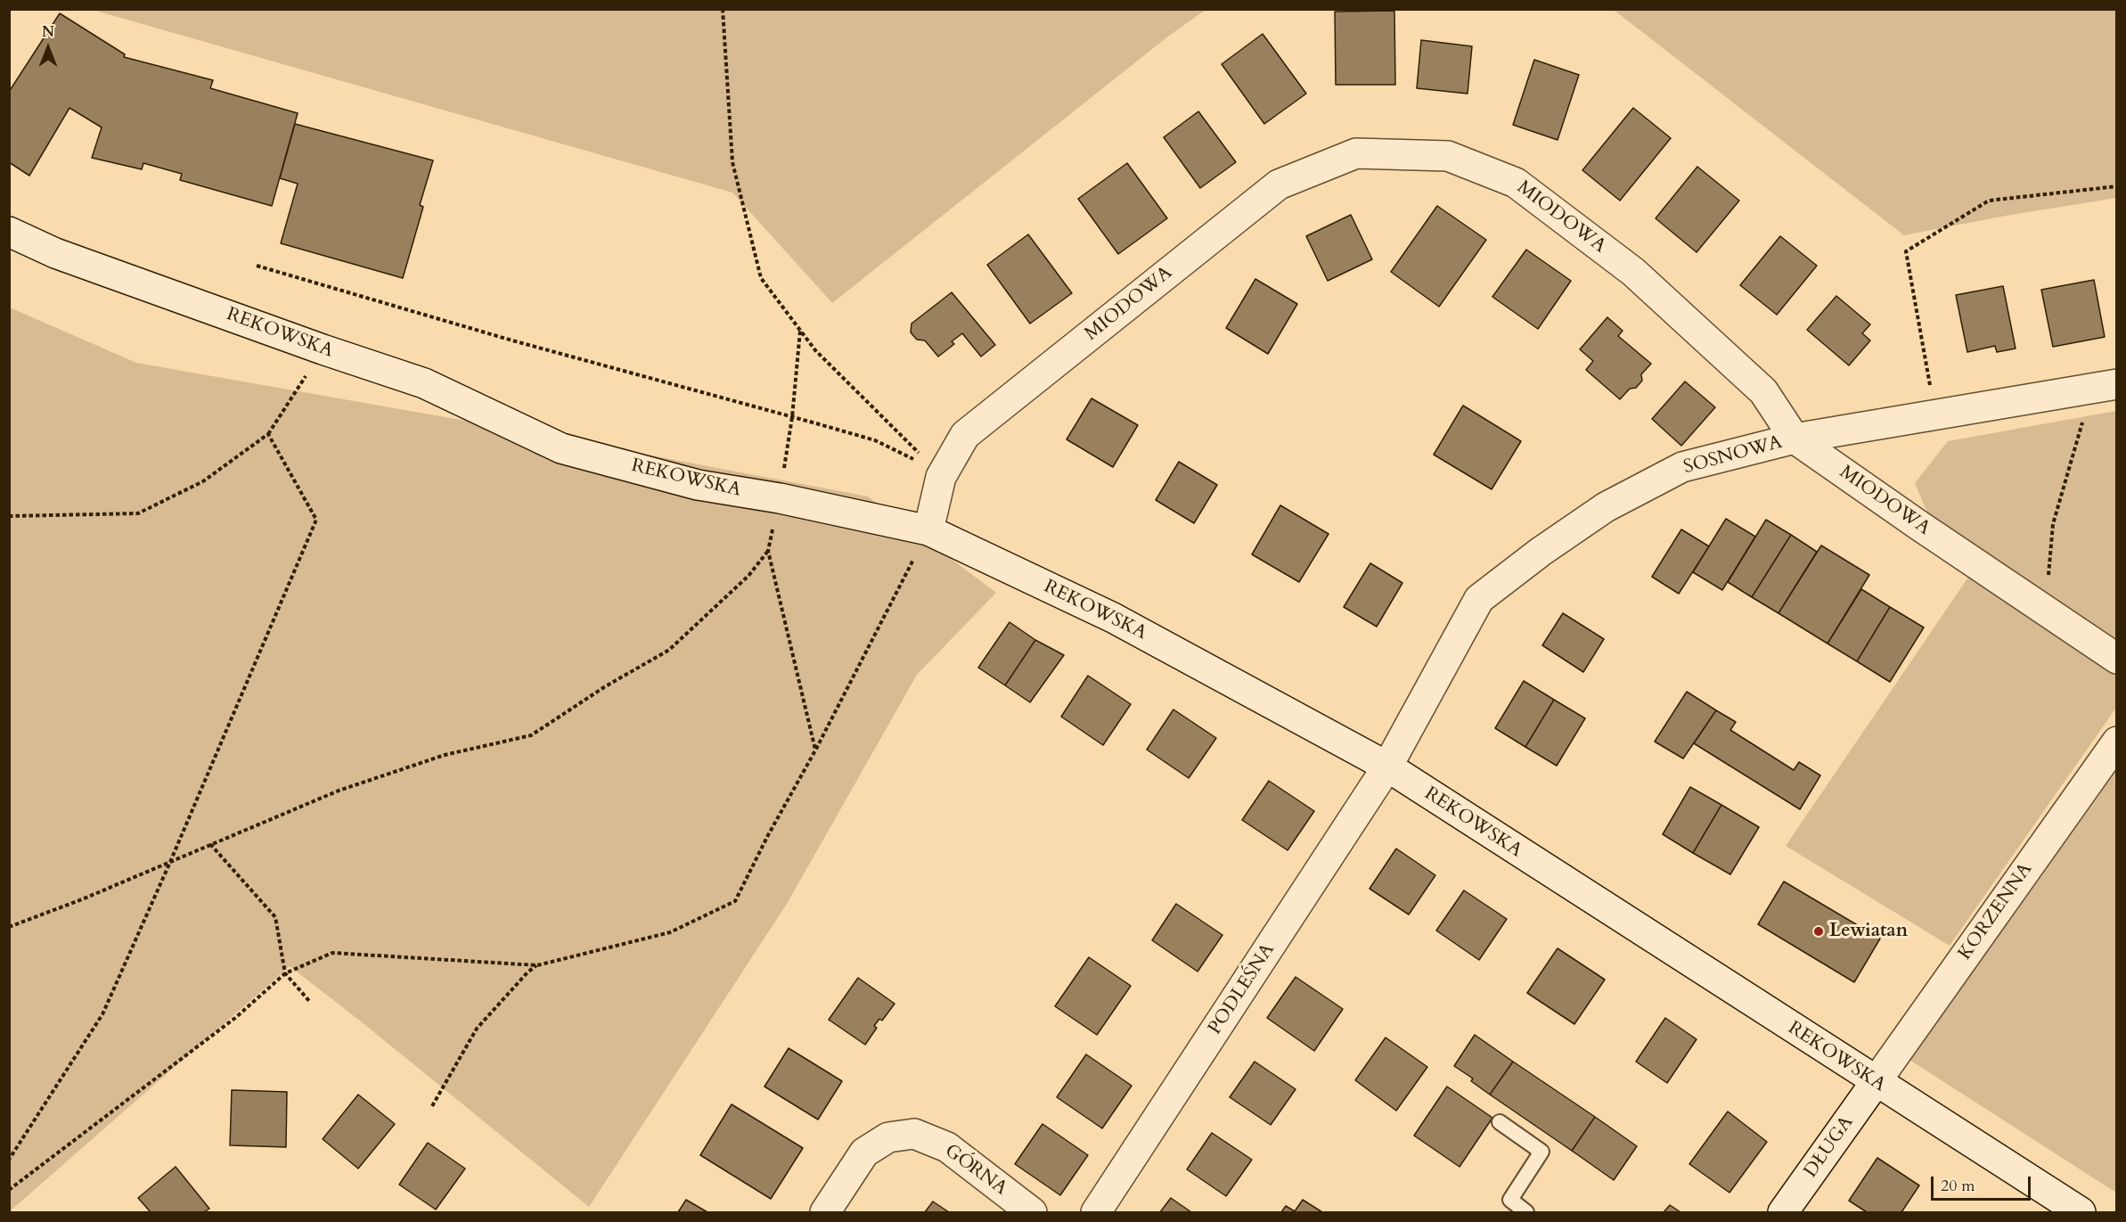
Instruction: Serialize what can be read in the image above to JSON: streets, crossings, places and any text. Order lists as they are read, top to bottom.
{
  "streets": {
    "street": [
      "MIODOWA",
      "REKOWSKA",
      "SOSNOWA",
      "KORZENNA",
      "PODLEŚNA",
      "DŁUGA",
      "GÓRNA"
    ]
  },
  "crossings": [
    ["MIODOWA", "REKOWSKA"],
    ["MIODOWA", "SOSNOWA"],
    ["REKOWSKA", "SOSNOWA"],
    ["REKOWSKA", "KORZENNA"],
    ["REKOWSKA", "PODLEŚNA"],
    ["REKOWSKA", "DŁUGA"],
    ["SOSNOWA", "PODLEŚNA"],
    ["KORZENNA", "DŁUGA"]
  ],
  "places": ["Lewiatan"],
  "scale_bar": "20 m",
  "north": "top"
}
